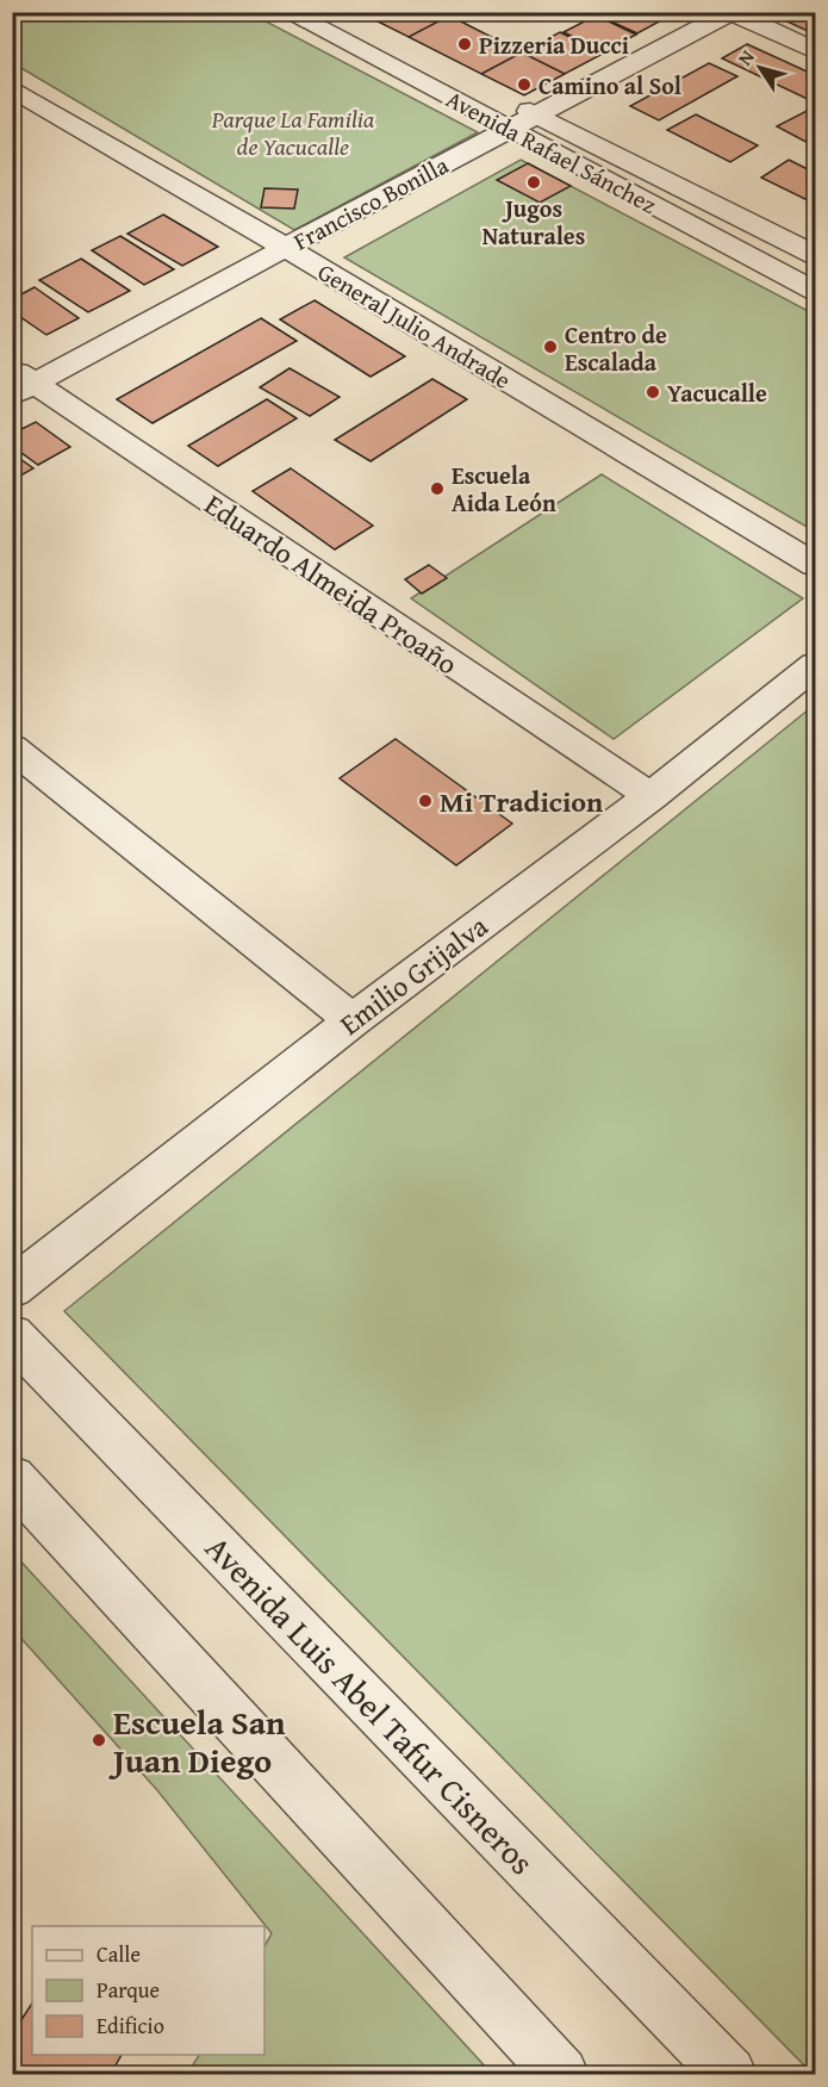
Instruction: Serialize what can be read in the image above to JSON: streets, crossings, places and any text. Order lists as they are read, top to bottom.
{
  "streets": {
    "street": [
      "Avenida Rafael Sánchez",
      "Francisco Bonilla",
      "General Julio Andrade",
      "Eduardo Almeida Proaño",
      "Emilio Grijalva",
      "Avenida Luis Abel Tafur Cisneros"
    ]
  },
  "crossings": [
    ["Avenida Rafael Sánchez", "Francisco Bonilla"],
    ["Francisco Bonilla", "General Julio Andrade"],
    ["Francisco Bonilla", "Eduardo Almeida Proaño"],
    ["Eduardo Almeida Proaño", "Emilio Grijalva"]
  ],
  "parks": ["Parque La Familia de Yacucalle"],
  "places": [
    "Pizzeria Ducci",
    "Camino al Sol",
    "Jugos Naturales",
    "Centro de Escalada",
    "Yacucalle",
    "Escuela Aida León",
    "Mi Tradicion",
    "Escuela San Juan Diego"
  ],
  "legend": ["Calle", "Parque", "Edificio"],
  "north": "top left"
}
